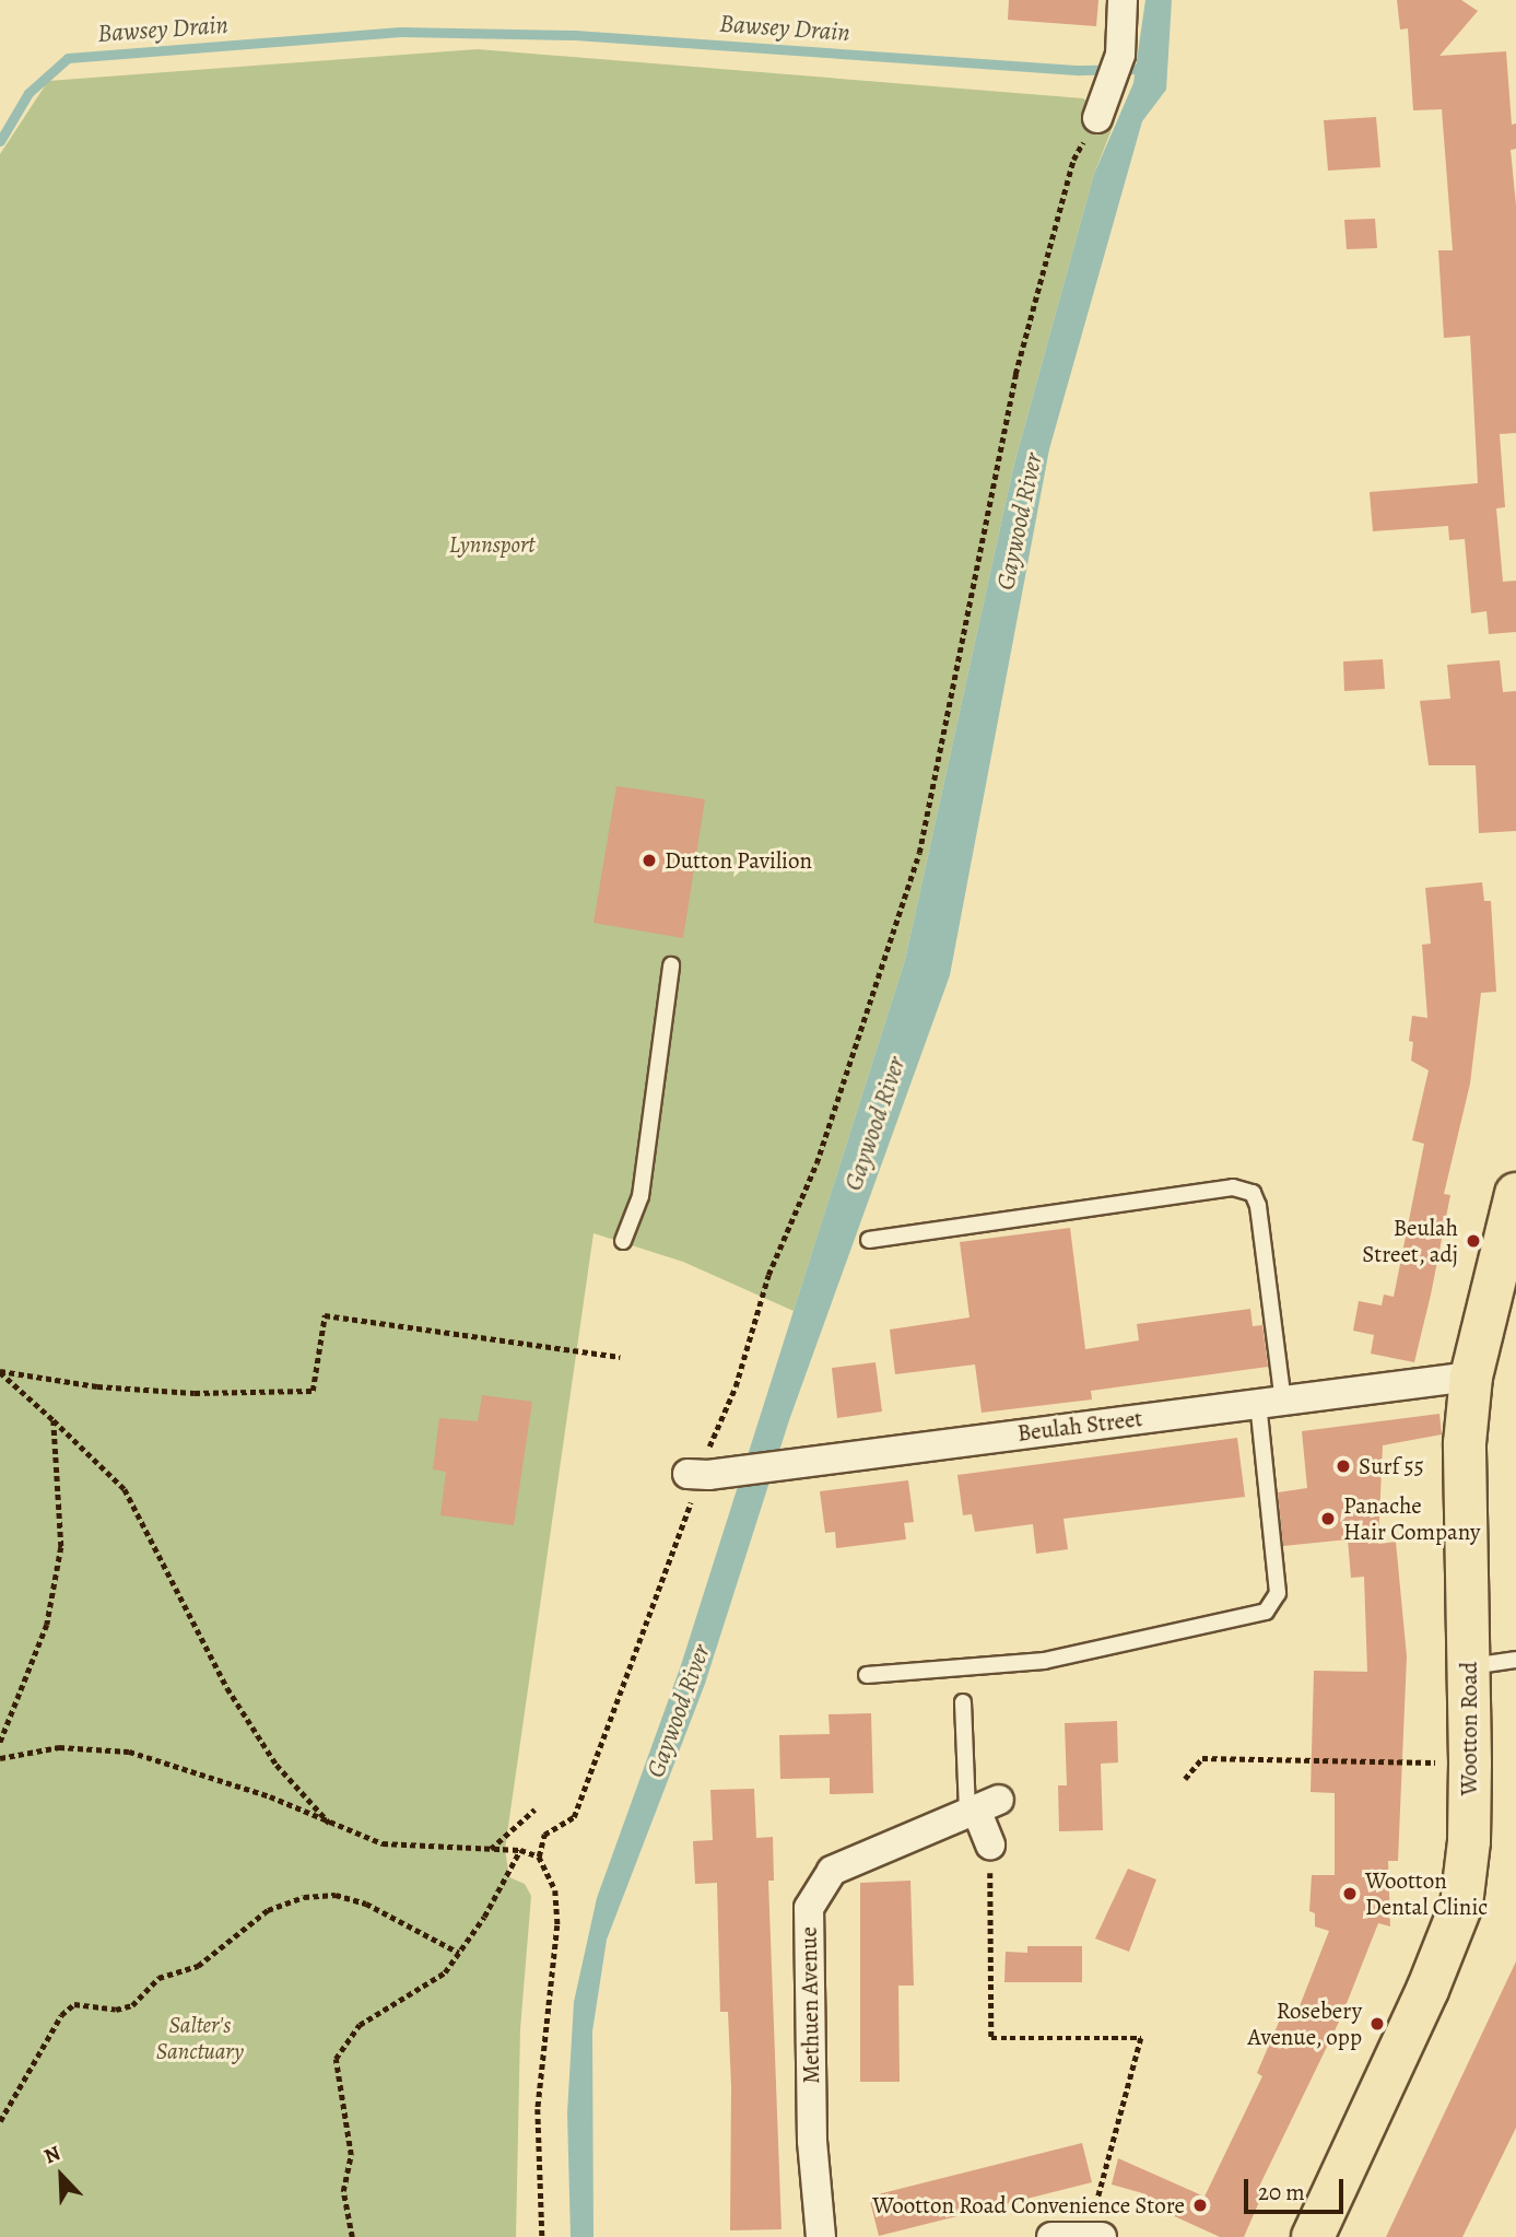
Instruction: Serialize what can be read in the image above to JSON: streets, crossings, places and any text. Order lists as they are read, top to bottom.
{
  "streets": {
    "main road": ["Wootton Road"],
    "street": ["Beulah Street", "Methuen Avenue"]
  },
  "crossings": [
    ["Beulah Street", "Wootton Road"]
  ],
  "water": ["Bawsey Drain", "Gaywood River"],
  "parks": ["Lynnsport", "Salter's Sanctuary"],
  "places": [
    "Dutton Pavilion",
    "Beulah Street, adj",
    "Surf 55",
    "Panache Hair Company",
    "Wootton Dental Clinic",
    "Rosebery Avenue, opp",
    "Wootton Road Convenience Store"
  ],
  "scale_bar": "20 m",
  "north": "top left"
}
